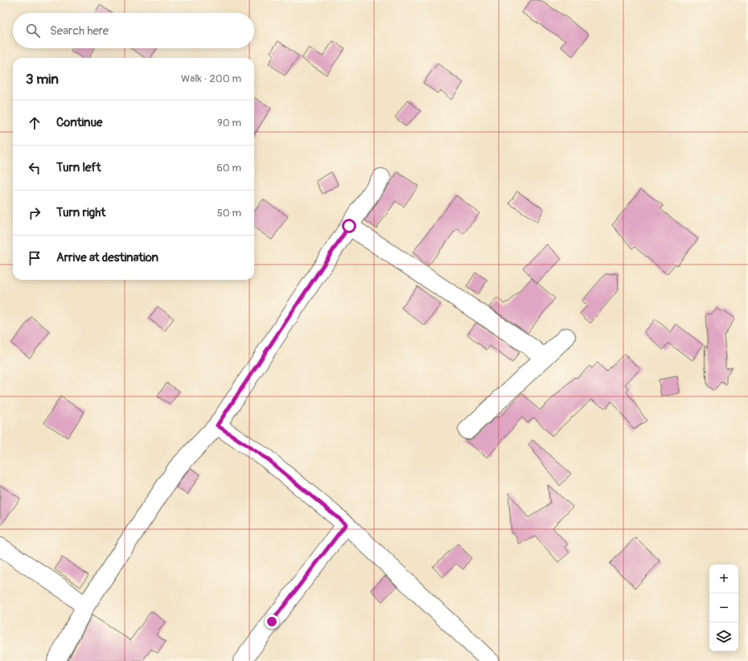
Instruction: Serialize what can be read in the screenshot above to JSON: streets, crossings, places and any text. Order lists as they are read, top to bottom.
{
  "page": {
    "search": "Search here",
    "heading": ["3 min", "Walk · 200 m"],
    "list": [
      ["Continue", "90 m"],
      ["Turn left", "60 m"],
      ["Turn right", "50 m"],
      "Arrive at destination"
    ],
    "map_buttons": ["+", "−"]
  }
}
